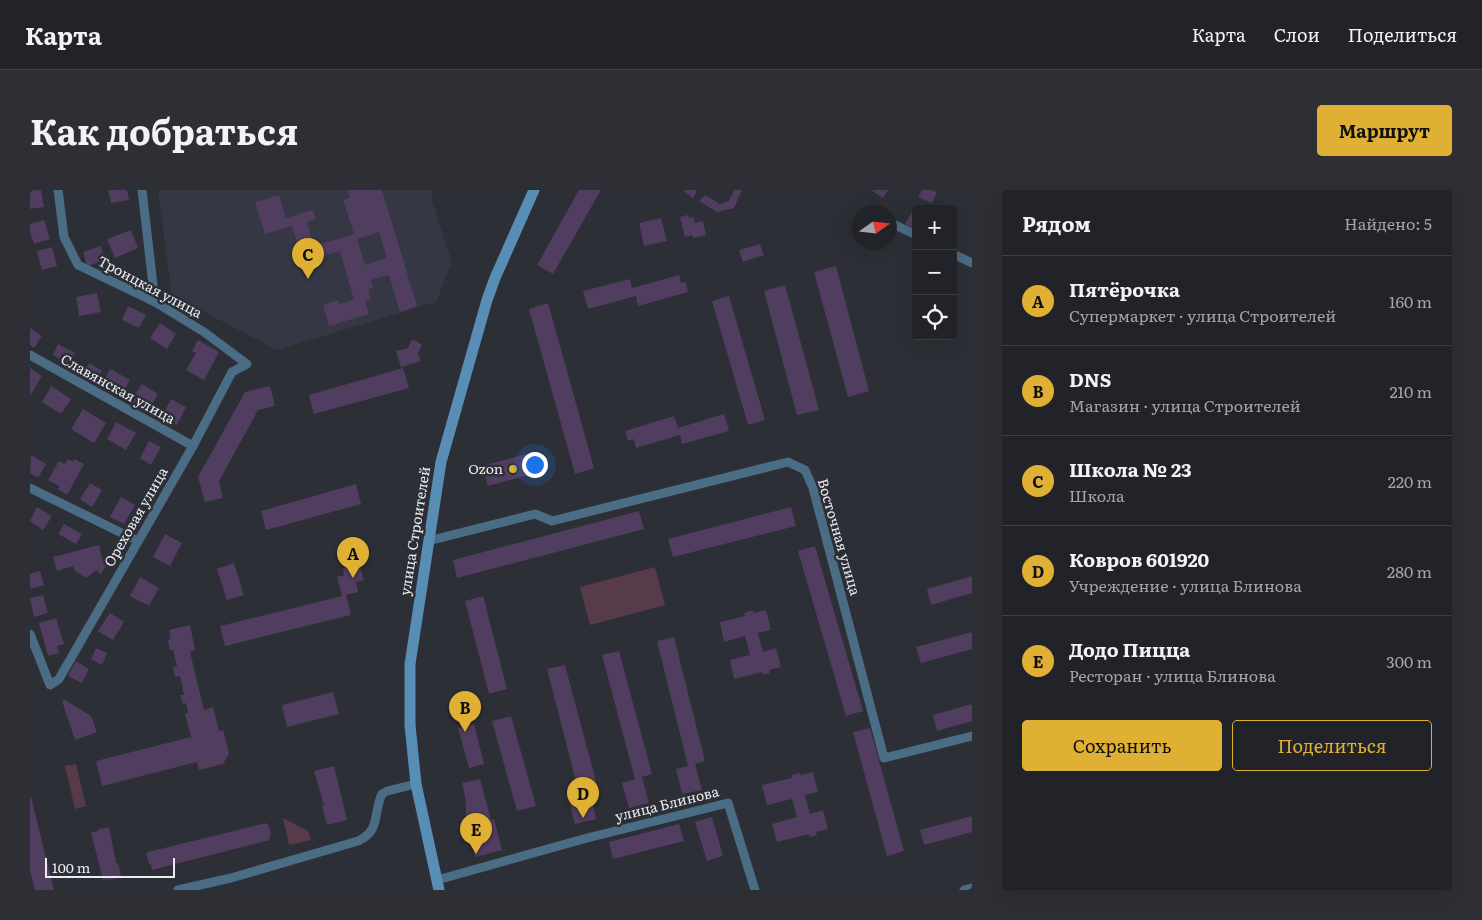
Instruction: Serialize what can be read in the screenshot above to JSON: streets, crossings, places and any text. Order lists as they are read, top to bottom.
{
  "streets": {
    "main road": ["улица Строителей"],
    "street": [
      "Троицкая улица",
      "Славянская улица",
      "Ореховая улица",
      "Восточная улица",
      "улица Блинова"
    ]
  },
  "crossings": [
    ["Троицкая улица", "Ореховая улица"],
    ["Славянская улица", "Ореховая улица"],
    ["улица Строителей", "Восточная улица"],
    ["улица Строителей", "улица Блинова"]
  ],
  "places": ["Ozon"],
  "scale_bar": "100 m",
  "north": "right",
  "page": {
    "header": "Карта",
    "nav": ["Карта", "Слои", "Поделиться"],
    "title": "Как добраться",
    "buttons": [
      "Маршрут",
      ["Сохранить", "Поделиться"]
    ],
    "heading": ["Рядом", "Найдено: 5"],
    "map_buttons": ["+", "−"],
    "pins": [
      "C",
      "A",
      "B",
      "D",
      "E"
    ],
    "list": [
      {
        "mark": "A",
        "name": "Пятёрочка",
        "note": "Супермаркет · улица Строителей",
        "value": "160 m"
      },
      {
        "mark": "B",
        "name": "DNS",
        "note": "Магазин · улица Строителей",
        "value": "210 m"
      },
      {
        "mark": "C",
        "name": "Школа № 23",
        "note": "Школа",
        "value": "220 m"
      },
      {
        "mark": "D",
        "name": "Ковров 601920",
        "note": "Учреждение · улица Блинова",
        "value": "280 m"
      },
      {
        "mark": "E",
        "name": "Додо Пицца",
        "note": "Ресторан · улица Блинова",
        "value": "300 m"
      }
    ],
    "scale": "100 m"
  }
}
